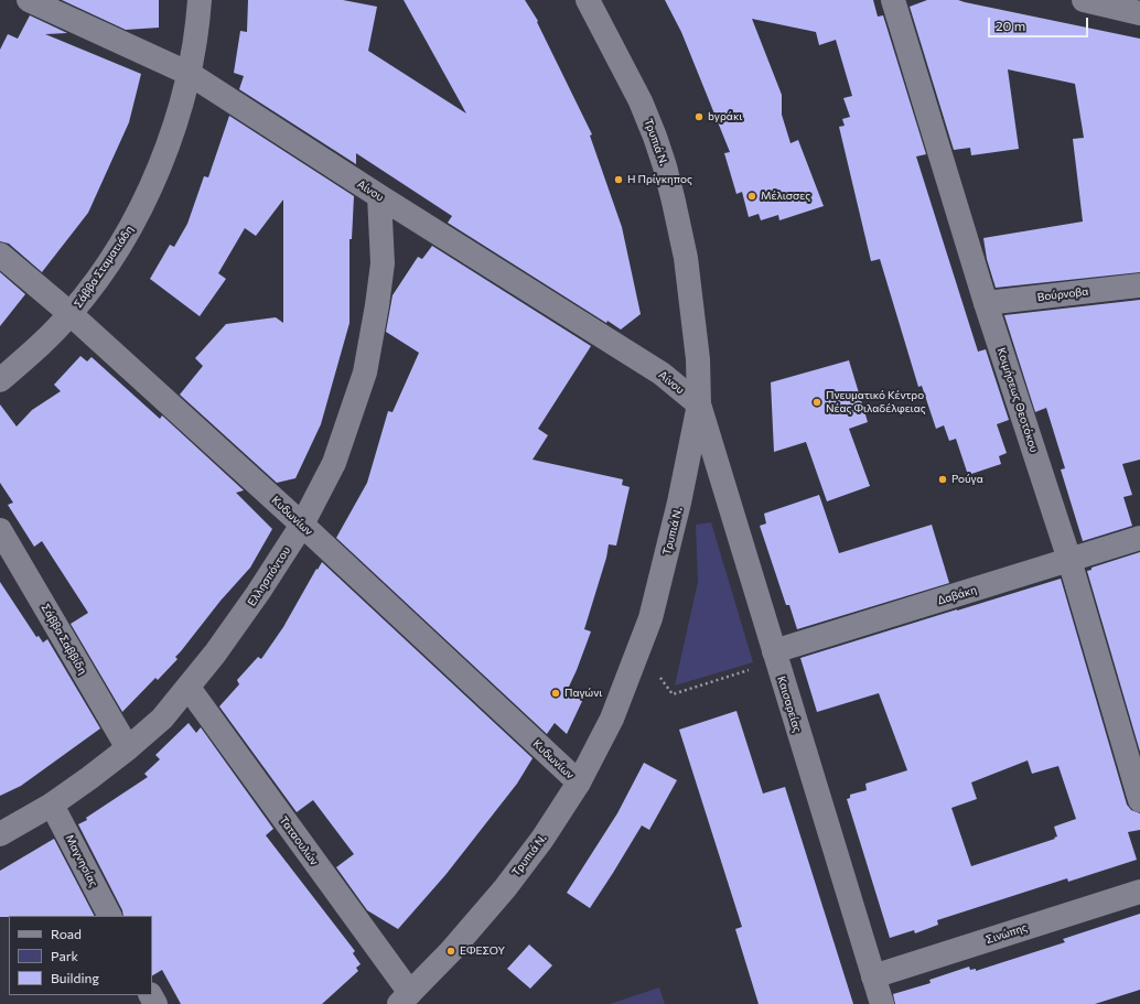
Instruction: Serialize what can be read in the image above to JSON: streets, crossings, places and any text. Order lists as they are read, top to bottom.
{
  "streets": {
    "street": [
      "Τρυπιά Ν.",
      "Αίνου",
      "Σάββα Σταματιάδη",
      "Βούρνοβα",
      "Κοιμήσεως Θεοτόκου",
      "Κυδωνίων",
      "Ελλησπόντου",
      "Δαβάκη",
      "Σάββα Σαββίδη",
      "Καισαρείας",
      "Ταταουλών",
      "Μαγνησίας",
      "Σινώπης"
    ]
  },
  "crossings": [
    ["Τρυπιά Ν.", "Αίνου"],
    ["Τρυπιά Ν.", "Κυδωνίων"],
    ["Τρυπιά Ν.", "Καισαρείας"],
    ["Τρυπιά Ν.", "Ταταουλών"],
    ["Αίνου", "Σάββα Σταματιάδη"],
    ["Αίνου", "Ελλησπόντου"],
    ["Αίνου", "Καισαρείας"],
    ["Σάββα Σταματιάδη", "Κυδωνίων"],
    ["Βούρνοβα", "Κοιμήσεως Θεοτόκου"],
    ["Κοιμήσεως Θεοτόκου", "Δαβάκη"],
    ["Κυδωνίων", "Ελλησπόντου"],
    ["Ελλησπόντου", "Σάββα Σαββίδη"],
    ["Ελλησπόντου", "Ταταουλών"],
    ["Ελλησπόντου", "Μαγνησίας"],
    ["Δαβάκη", "Καισαρείας"],
    ["Καισαρείας", "Σινώπης"]
  ],
  "places": [
    "byράκι",
    "Η Πρίγκηπος",
    "Μέλισσες",
    "Πνευματικό Κέντρο Νέας Φιλαδέλφειας",
    "Ρούγα",
    "Παγώνι",
    "ΕΦΕΣΟΥ"
  ],
  "legend": ["Road", "Park", "Building"],
  "scale_bar": "20 m"
}
